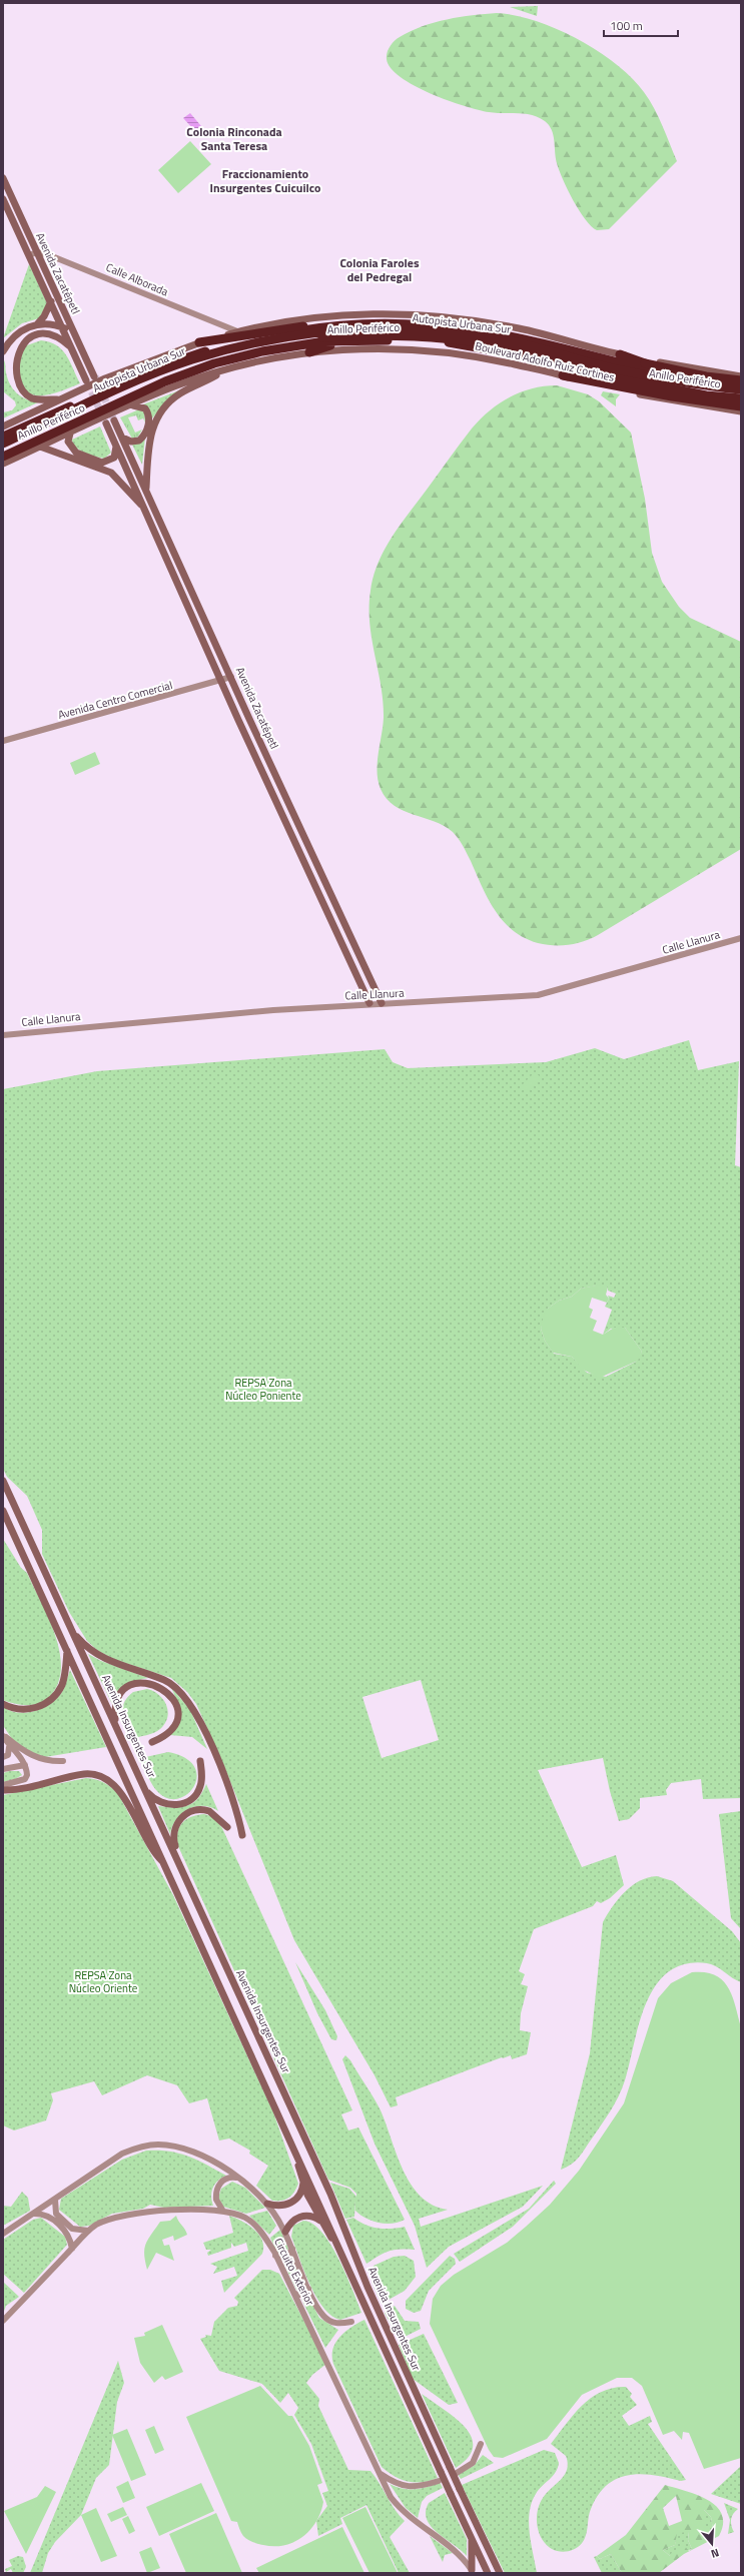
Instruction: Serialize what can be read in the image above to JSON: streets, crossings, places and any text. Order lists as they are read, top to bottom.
{
  "streets": {
    "highway": ["Autopista Urbana Sur", "Anillo Periférico"],
    "main road": ["Avenida Zacatépetl", "Boulevard Adolfo Ruiz Cortines", "Avenida Insurgentes Sur"],
    "street": [
      "Calle Alborada",
      "Avenida Centro Comercial",
      "Calle Llanura",
      "Circuito Exterior"
    ]
  },
  "crossings": [
    ["Avenida Zacatépetl", "Calle Alborada"],
    ["Avenida Zacatépetl", "Avenida Centro Comercial"],
    ["Avenida Zacatépetl", "Calle Llanura"]
  ],
  "districts": ["Colonia Rinconada Santa Teresa", "Fraccionamiento Insurgentes Cuicuilco", "Colonia Faroles del Pedregal"],
  "parks": ["REPSA Zona Núcleo Poniente", "REPSA Zona Núcleo Oriente"],
  "scale_bar": "100 m",
  "north": "bottom"
}
